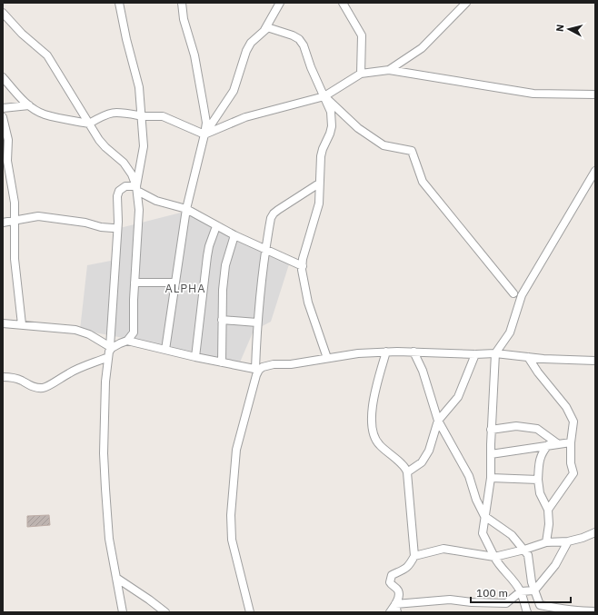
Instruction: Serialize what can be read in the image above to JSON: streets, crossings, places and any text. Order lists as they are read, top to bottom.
{
  "districts": ["ALPHA"],
  "scale_bar": "100 m",
  "north": "left"
}
